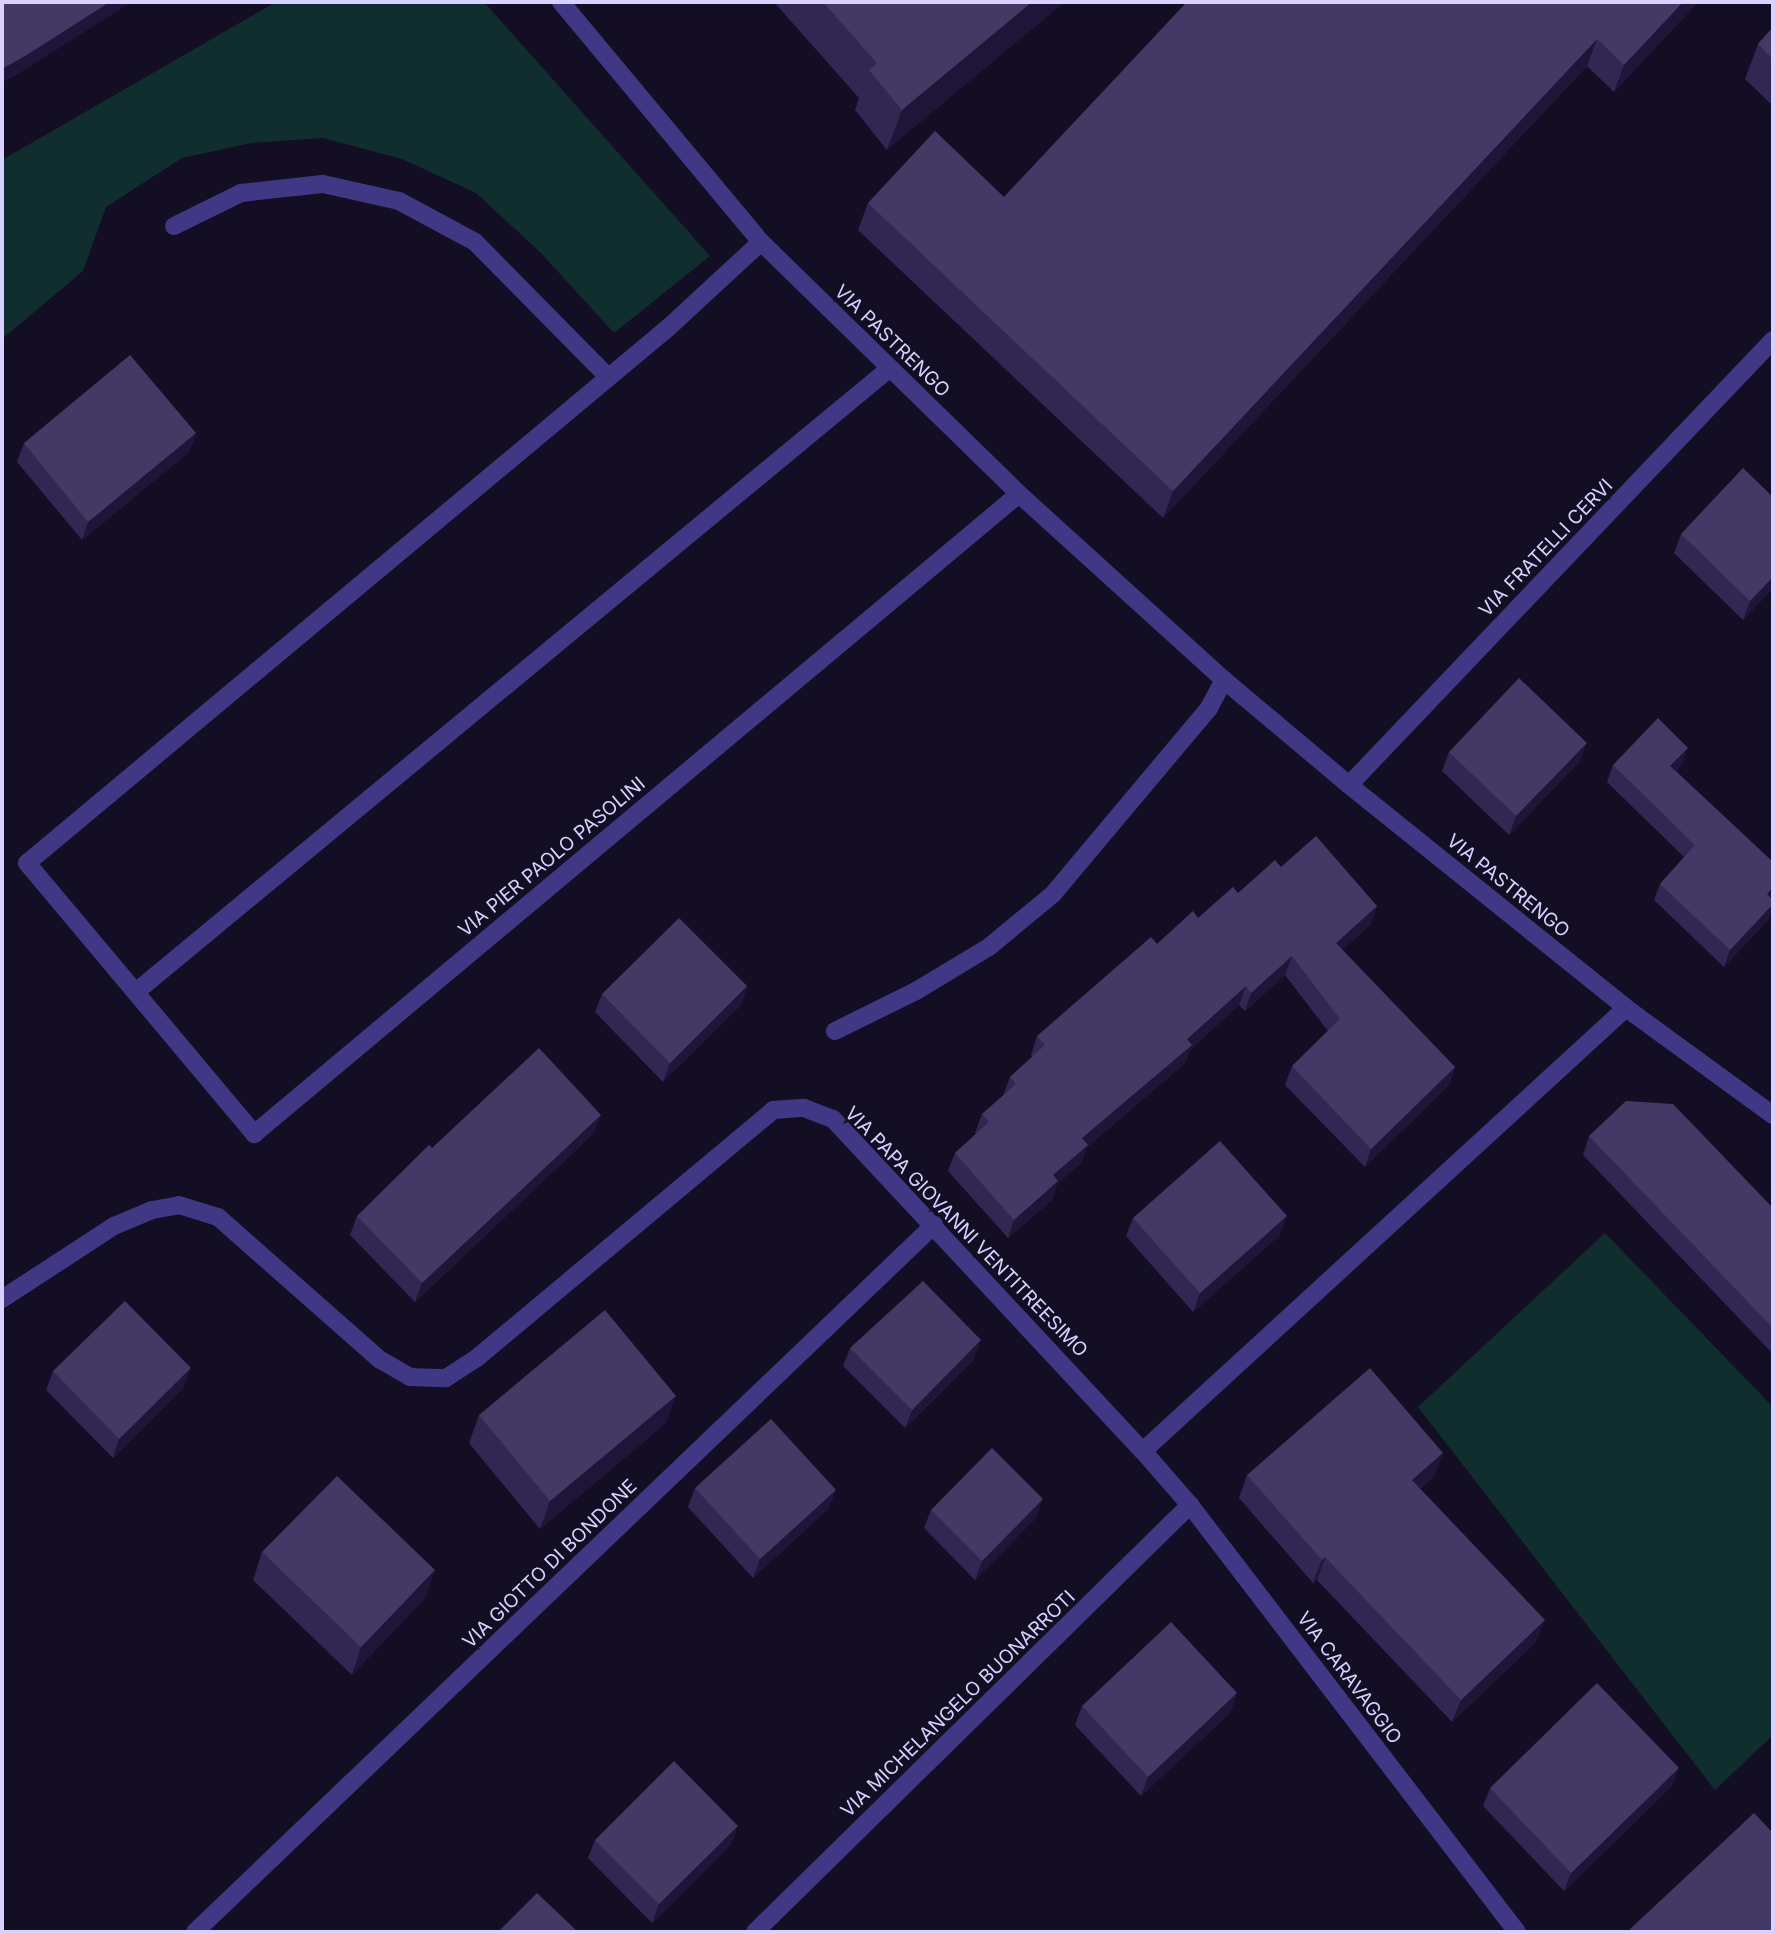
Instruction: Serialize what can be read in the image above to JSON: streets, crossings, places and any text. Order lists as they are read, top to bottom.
{
  "streets": {
    "street": [
      "VIA PASTRENGO",
      "VIA FRATELLI CERVI",
      "VIA PIER PAOLO PASOLINI",
      "VIA PAPA GIOVANNI VENTITREESIMO",
      "VIA GIOTTO DI BONDONE",
      "VIA CARAVAGGIO",
      "VIA MICHELANGELO BUONARROTI"
    ]
  },
  "crossings": [
    ["VIA PASTRENGO", "VIA FRATELLI CERVI"],
    ["VIA PASTRENGO", "VIA PIER PAOLO PASOLINI"],
    ["VIA PAPA GIOVANNI VENTITREESIMO", "VIA GIOTTO DI BONDONE"],
    ["VIA PAPA GIOVANNI VENTITREESIMO", "VIA CARAVAGGIO"],
    ["VIA CARAVAGGIO", "VIA MICHELANGELO BUONARROTI"]
  ]
}
